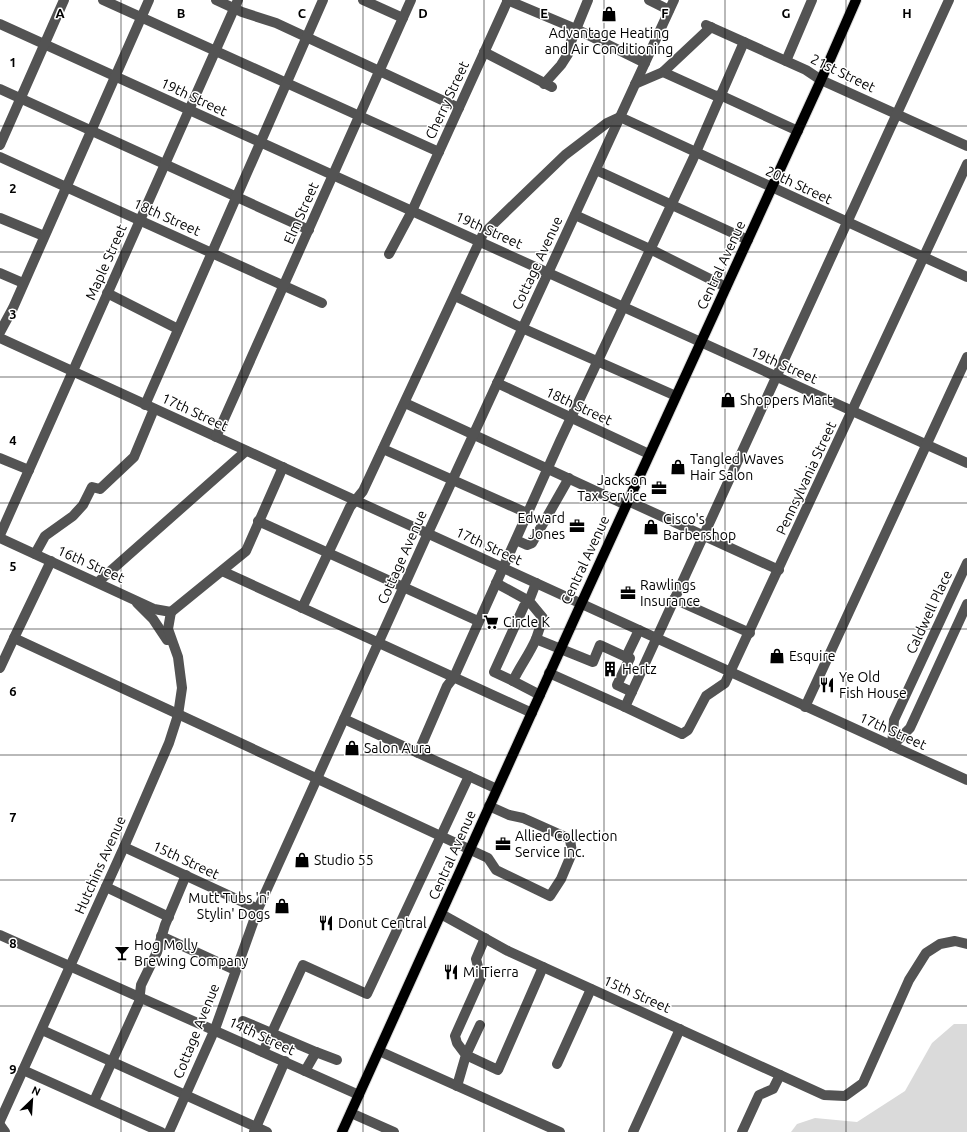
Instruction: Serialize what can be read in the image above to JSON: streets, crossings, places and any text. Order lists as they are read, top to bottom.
{
  "streets": {
    "main road": ["Central Avenue"],
    "street": [
      "21st Street",
      "19th Street",
      "Cherry Street",
      "20th Street",
      "Elm Street",
      "18th Street",
      "Maple Street",
      "Cottage Avenue",
      "17th Street",
      "Pennsylvania Street",
      "16th Street",
      "Caldwell Place",
      "15th Street",
      "Hutchins Avenue",
      "14th Street"
    ]
  },
  "crossings": [
    ["21st Street", "Central Avenue"],
    ["19th Street", "Cherry Street"],
    ["19th Street", "Elm Street"],
    ["19th Street", "Maple Street"],
    ["19th Street", "Cottage Avenue"],
    ["19th Street", "Central Avenue"],
    ["19th Street", "Pennsylvania Street"],
    ["20th Street", "Cottage Avenue"],
    ["20th Street", "Central Avenue"],
    ["20th Street", "Pennsylvania Street"],
    ["Elm Street", "18th Street"],
    ["Elm Street", "17th Street"],
    ["18th Street", "Maple Street"],
    ["18th Street", "Cottage Avenue"],
    ["18th Street", "Central Avenue"],
    ["Maple Street", "17th Street"],
    ["Maple Street", "16th Street"],
    ["Cottage Avenue", "17th Street"],
    ["Cottage Avenue", "15th Street"],
    ["Cottage Avenue", "14th Street"],
    ["Central Avenue", "17th Street"],
    ["Central Avenue", "15th Street"],
    ["Central Avenue", "14th Street"],
    ["17th Street", "Pennsylvania Street"],
    ["17th Street", "Caldwell Place"],
    ["16th Street", "Hutchins Avenue"],
    ["15th Street", "Hutchins Avenue"],
    ["Hutchins Avenue", "14th Street"]
  ],
  "places": {
    "shop": [
      "Advantage Heating and Air Conditioning",
      "Shoppers Mart",
      "Tangled Waves Hair Salon",
      "Cisco's Barbershop",
      "Esquire",
      "Salon Aura",
      "Studio 55",
      "Mutt Tubs 'n' Stylin' Dogs"
    ],
    "office": [
      "Jackson Tax Service",
      "Edward Jones",
      "Rawlings Insurance",
      "Allied Collection Service Inc."
    ],
    "supermarket": ["Circle K"],
    "building": ["Hertz"],
    "restaurant": ["Ye Old Fish House", "Donut Central", "Mi Tierra"],
    "bar": ["Hog Molly Brewing Company"]
  },
  "north": "top right",
  "grid": {
    "columns": [
      "A",
      "B",
      "C",
      "D",
      "E",
      "F",
      "G",
      "H"
    ],
    "rows": [
      "1",
      "2",
      "3",
      "4",
      "5",
      "6",
      "7",
      "8",
      "9"
    ]
  }
}
